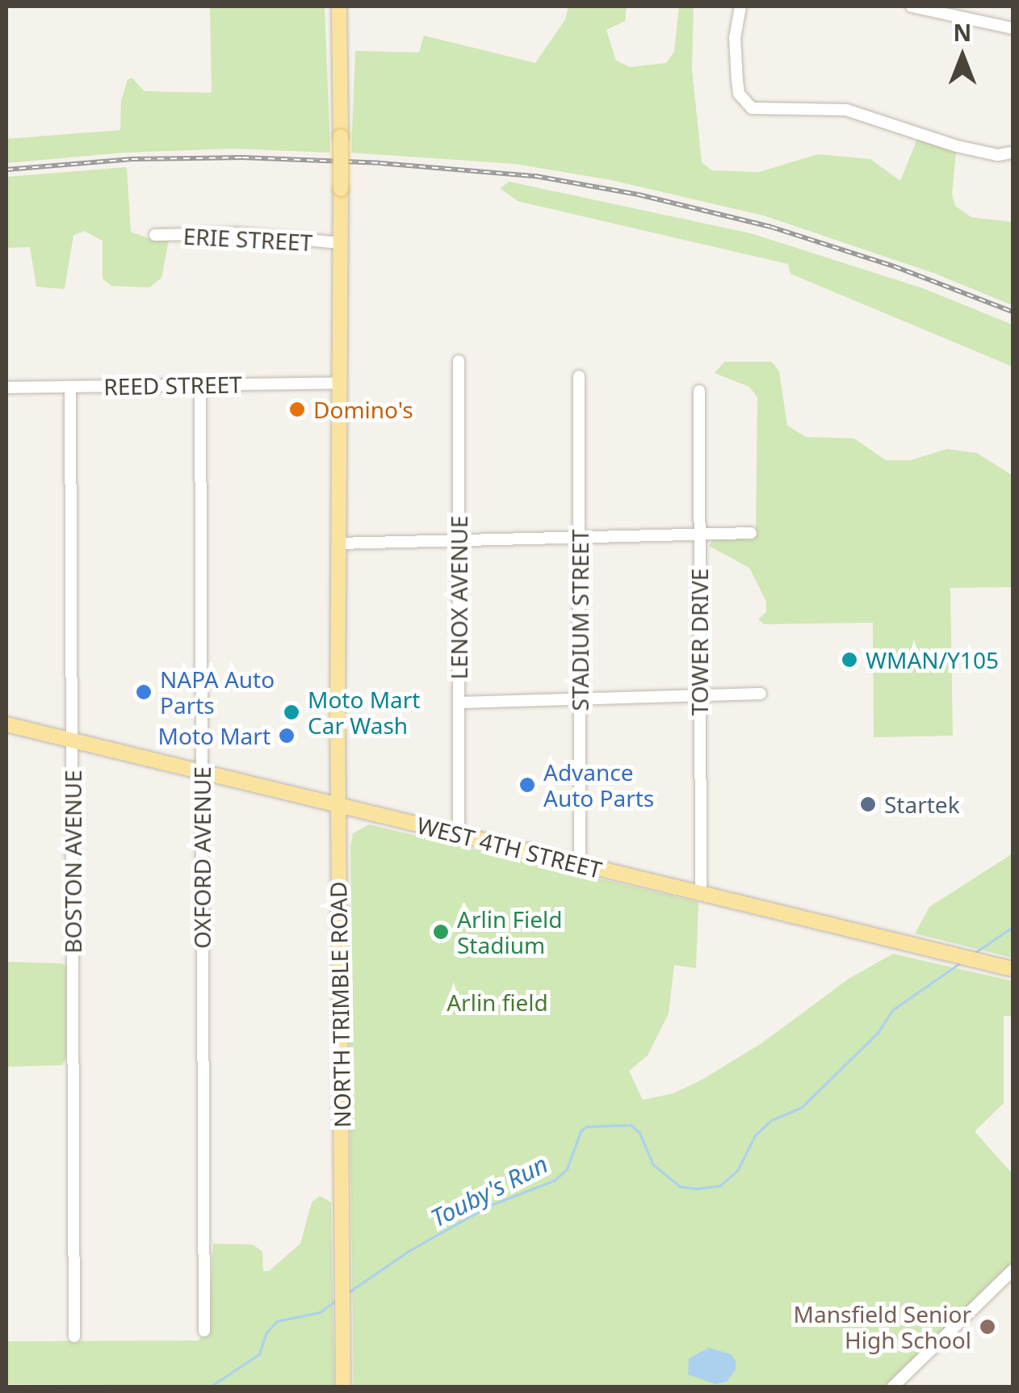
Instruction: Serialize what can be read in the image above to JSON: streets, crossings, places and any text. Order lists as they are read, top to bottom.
{
  "streets": {
    "main road": ["WEST 4TH STREET", "NORTH TRIMBLE ROAD"],
    "street": [
      "ERIE STREET",
      "REED STREET",
      "LENOX AVENUE",
      "STADIUM STREET",
      "TOWER DRIVE",
      "OXFORD AVENUE",
      "BOSTON AVENUE"
    ]
  },
  "crossings": [
    ["ERIE STREET", "NORTH TRIMBLE ROAD"],
    ["REED STREET", "OXFORD AVENUE"],
    ["REED STREET", "BOSTON AVENUE"],
    ["REED STREET", "NORTH TRIMBLE ROAD"],
    ["LENOX AVENUE", "WEST 4TH STREET"],
    ["STADIUM STREET", "WEST 4TH STREET"],
    ["TOWER DRIVE", "WEST 4TH STREET"],
    ["WEST 4TH STREET", "OXFORD AVENUE"],
    ["WEST 4TH STREET", "BOSTON AVENUE"],
    ["WEST 4TH STREET", "NORTH TRIMBLE ROAD"]
  ],
  "water": ["Touby's Run"],
  "parks": ["Arlin field"],
  "places": [
    "Domino's",
    "WMAN/Y105",
    "NAPA Auto Parts",
    "Moto Mart Car Wash",
    "Moto Mart",
    "Advance Auto Parts",
    "Startek",
    "Arlin Field Stadium",
    "Mansfield Senior High School"
  ],
  "north": "top"
}
